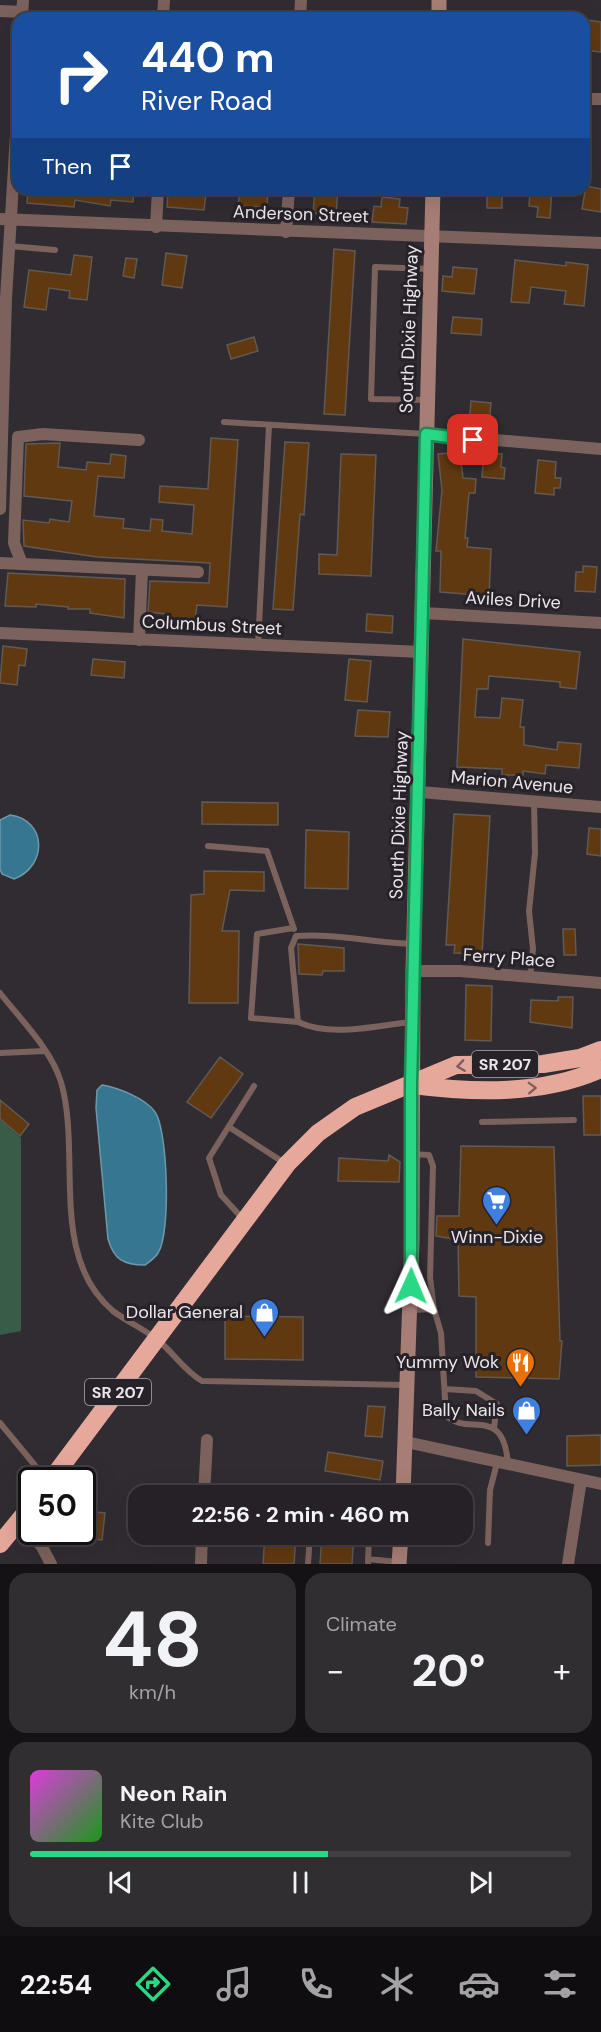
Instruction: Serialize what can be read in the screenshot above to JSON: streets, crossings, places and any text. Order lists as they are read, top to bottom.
{
  "streets": {
    "highway": ["SR 207"],
    "main road": ["South Dixie Highway"],
    "street": [
      "Anderson Street",
      "Aviles Drive",
      "Columbus Street",
      "Marion Avenue",
      "Ferry Place"
    ]
  },
  "crossings": [
    ["Anderson Street", "South Dixie Highway"],
    ["South Dixie Highway", "Aviles Drive"],
    ["South Dixie Highway", "Columbus Street"],
    ["South Dixie Highway", "Marion Avenue"],
    ["South Dixie Highway", "Ferry Place"],
    ["South Dixie Highway", "SR 207"]
  ],
  "places": {
    "supermarket": ["Winn-Dixie"],
    "shop": ["Dollar General", "Bally Nails"],
    "restaurant": ["Yummy Wok"]
  },
  "page": {
    "turn": ["440 m", "River Road"],
    "then": "Then",
    "limit": "50",
    "trip": "22:56 · 2 min · 460 m",
    "tile": [
      ["48", "km/h"],
      "Climate"
    ],
    "heat": ["−", "20°", "+"],
    "song": ["Neon Rain", "Kite Club"],
    "tabs": "22:54"
  }
}
